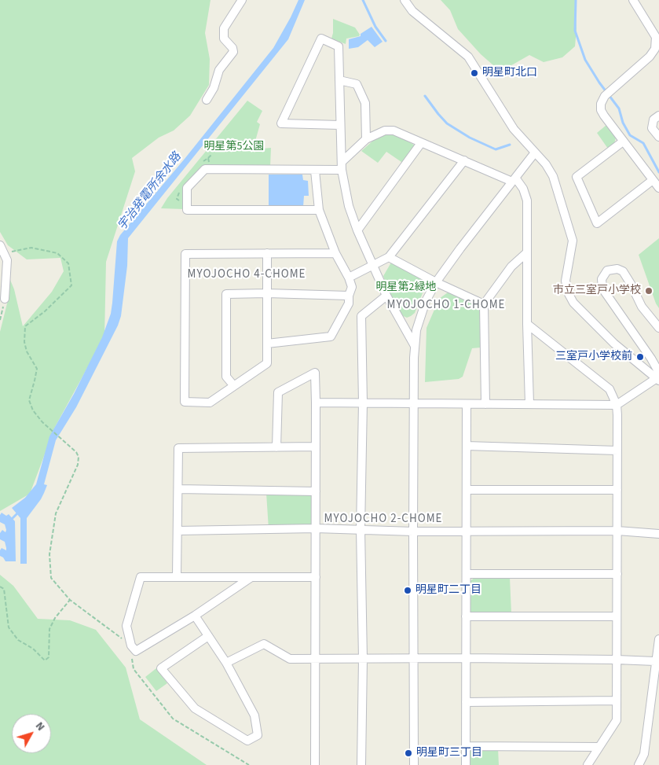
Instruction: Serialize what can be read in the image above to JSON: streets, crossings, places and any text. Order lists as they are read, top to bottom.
{
  "districts": ["MYOJOCHO 4-CHOME", "MYOJOCHO 1-CHOME", "MYOJOCHO 2-CHOME"],
  "water": ["宇治発電所余水路"],
  "parks": ["明星第5公園", "明星第2緑地"],
  "places": [
    "明星町北口",
    "市立三室戸小学校",
    "三室戸小学校前",
    "明星町二丁目",
    "明星町三丁目"
  ],
  "north": "top right"
}
